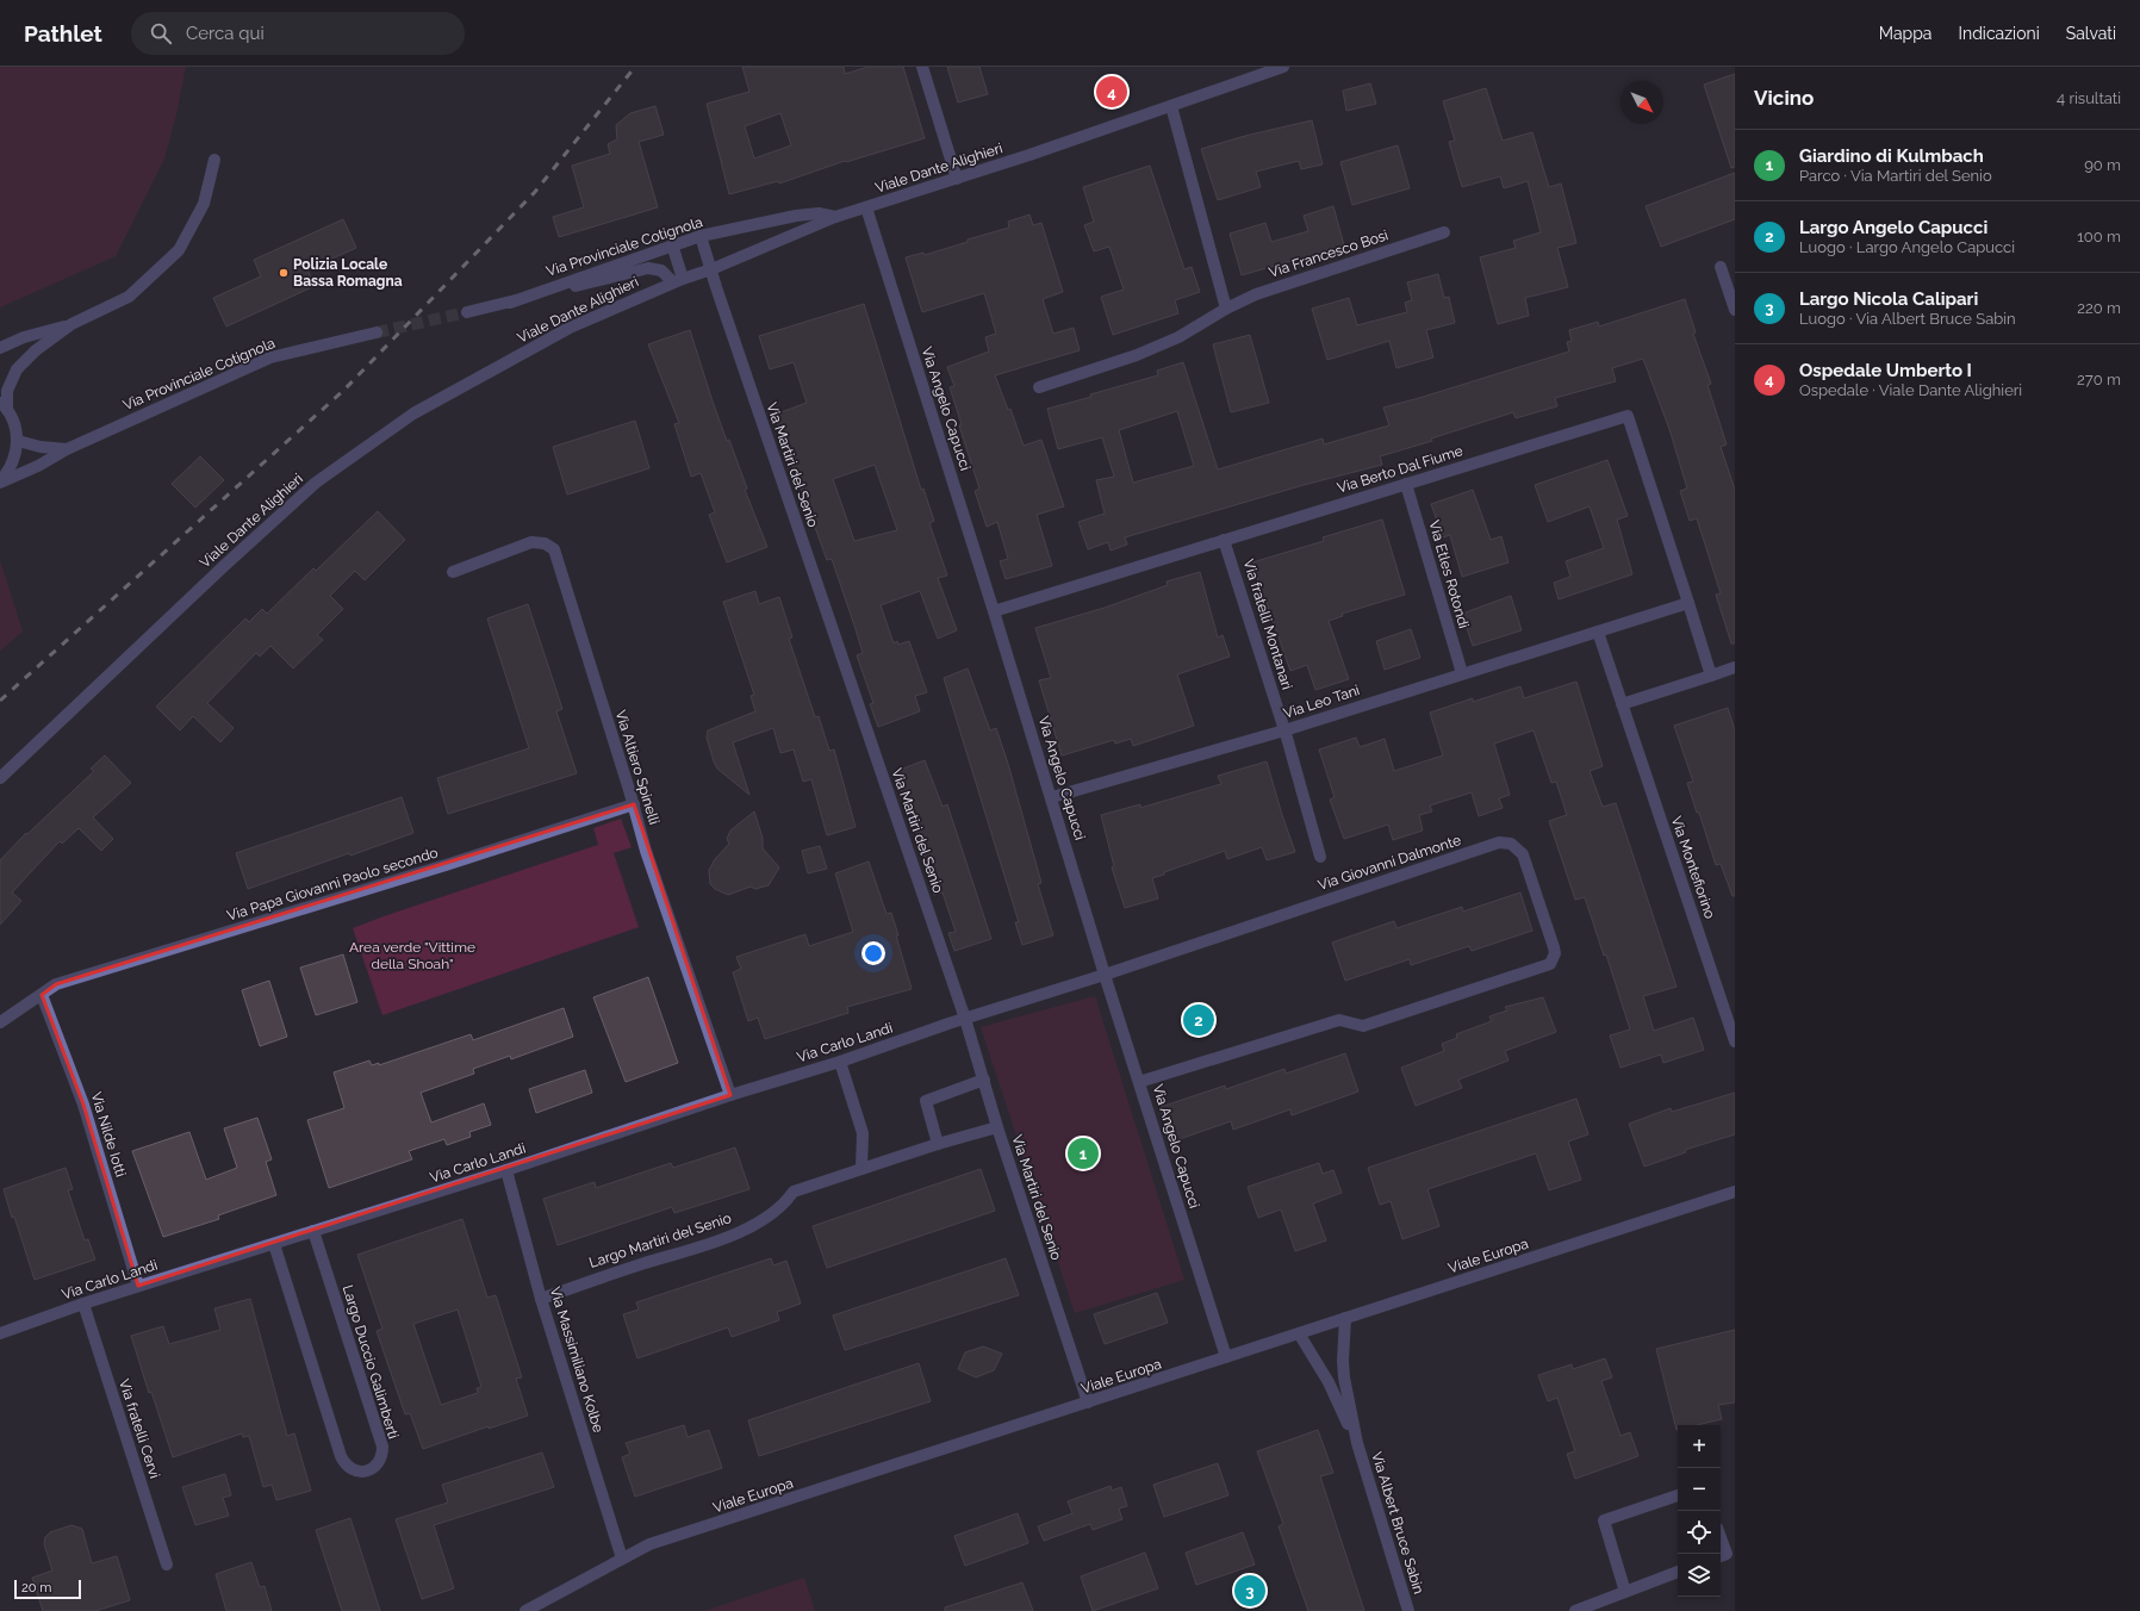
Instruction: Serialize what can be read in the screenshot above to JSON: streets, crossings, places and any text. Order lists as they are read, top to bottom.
{
  "streets": {
    "street": [
      "Viale Dante Alighieri",
      "Via Provinciale Cotignola",
      "Via Francesco Bosi",
      "Via Angelo Capucci",
      "Via Martiri del Senio",
      "Via Berto Dal Fiume",
      "Via Etles Rotondi",
      "Via fratelli Montanari",
      "Via Leo Tani",
      "Via Altiero Spinelli",
      "Via Giovanni Dalmonte",
      "Via Montefiorino",
      "Via Papa Giovanni Paolo secondo",
      "Via Carlo Landi",
      "Via Nilde Iotti",
      "Largo Martiri del Senio",
      "Viale Europa",
      "Via Massimiliano Kolbe",
      "Largo Duccio Galimberti",
      "Via fratelli Cervi",
      "Via Albert Bruce Sabin"
    ]
  },
  "crossings": [
    ["Viale Dante Alighieri", "Via Provinciale Cotignola"],
    ["Viale Dante Alighieri", "Via Angelo Capucci"],
    ["Viale Dante Alighieri", "Via Martiri del Senio"],
    ["Via Provinciale Cotignola", "Via Martiri del Senio"],
    ["Via Angelo Capucci", "Via Berto Dal Fiume"],
    ["Via Angelo Capucci", "Via Leo Tani"],
    ["Via Angelo Capucci", "Via Giovanni Dalmonte"],
    ["Via Angelo Capucci", "Viale Europa"],
    ["Via Martiri del Senio", "Via Giovanni Dalmonte"],
    ["Via Martiri del Senio", "Via Carlo Landi"],
    ["Via Martiri del Senio", "Largo Martiri del Senio"],
    ["Via Martiri del Senio", "Viale Europa"],
    ["Via Berto Dal Fiume", "Via Etles Rotondi"],
    ["Via Berto Dal Fiume", "Via fratelli Montanari"],
    ["Via Berto Dal Fiume", "Via Leo Tani"],
    ["Via Etles Rotondi", "Via Leo Tani"],
    ["Via fratelli Montanari", "Via Leo Tani"],
    ["Via Leo Tani", "Via Montefiorino"],
    ["Via Altiero Spinelli", "Via Papa Giovanni Paolo secondo"],
    ["Via Altiero Spinelli", "Via Carlo Landi"],
    ["Via Giovanni Dalmonte", "Via Carlo Landi"],
    ["Via Papa Giovanni Paolo secondo", "Via Nilde Iotti"],
    ["Via Carlo Landi", "Via Nilde Iotti"],
    ["Via Carlo Landi", "Via Massimiliano Kolbe"],
    ["Via Carlo Landi", "Largo Duccio Galimberti"],
    ["Via Carlo Landi", "Via fratelli Cervi"],
    ["Largo Martiri del Senio", "Via Massimiliano Kolbe"],
    ["Viale Europa", "Via Massimiliano Kolbe"],
    ["Viale Europa", "Via Albert Bruce Sabin"]
  ],
  "parks": ["Area verde \"Vittime della Shoah\""],
  "places": ["Polizia Locale Bassa Romagna"],
  "scale_bar": "20 m",
  "north": "bottom right",
  "page": {
    "header": "Pathlet",
    "search": "Cerca qui",
    "nav": ["Mappa", "Indicazioni", "Salvati"],
    "heading": ["Vicino", "4 risultati"],
    "pins": [
      "4",
      "2",
      "1",
      "3"
    ],
    "list": [
      {
        "mark": "1",
        "name": "Giardino di Kulmbach",
        "note": "Parco · Via Martiri del Senio",
        "value": "90 m"
      },
      {
        "mark": "2",
        "name": "Largo Angelo Capucci",
        "note": "Luogo · Largo Angelo Capucci",
        "value": "100 m"
      },
      {
        "mark": "3",
        "name": "Largo Nicola Calipari",
        "note": "Luogo · Via Albert Bruce Sabin",
        "value": "220 m"
      },
      {
        "mark": "4",
        "name": "Ospedale Umberto I",
        "note": "Ospedale · Viale Dante Alighieri",
        "value": "270 m"
      }
    ],
    "map_buttons": ["+", "−"],
    "scale": "20 m"
  }
}
